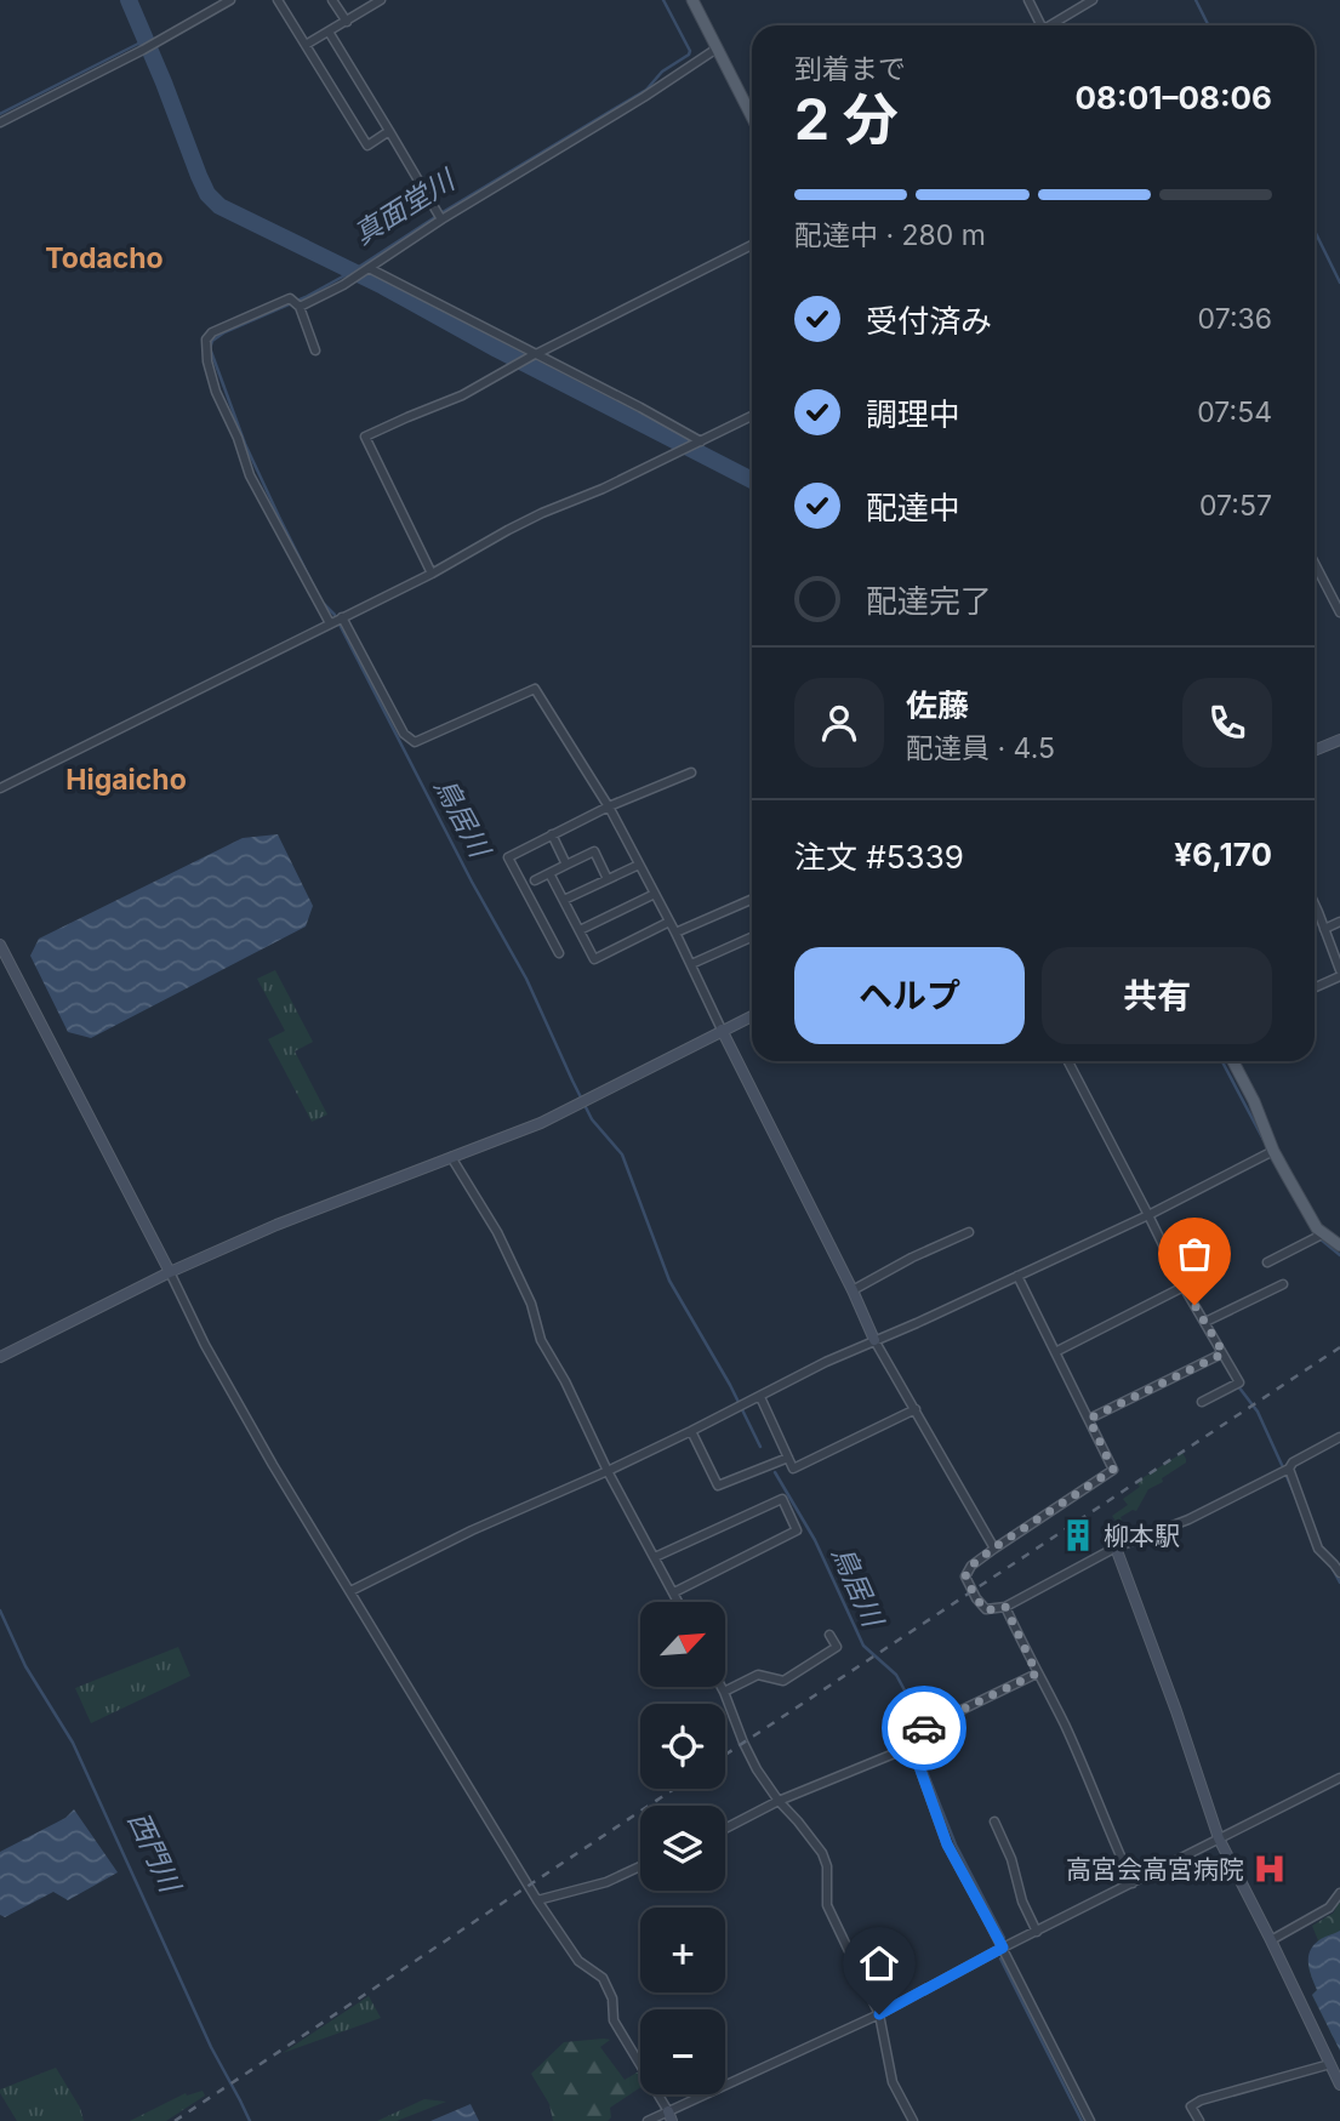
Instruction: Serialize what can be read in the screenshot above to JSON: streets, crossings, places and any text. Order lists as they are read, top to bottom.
{
  "districts": ["Todacho", "Higaicho"],
  "water": ["真面堂川", "鳥居川", "西門川"],
  "places": {
    "building": ["柳本駅"],
    "hospital": ["高宮会高宮病院"]
  },
  "north": "top right",
  "page": {
    "heading": ["2 分", "到着まで", "08:01–08:06"],
    "panel": [
      "佐藤",
      "配達員 · 4.5",
      "注文 #5339",
      "¥6,170"
    ],
    "bar": "配達中 · 280 m",
    "list": [
      ["受付済み", "07:36"],
      ["調理中", "07:54"],
      ["配達中", "07:57"],
      "配達完了"
    ],
    "buttons": ["ヘルプ", "共有"],
    "map_buttons": ["+", "−"]
  }
}
